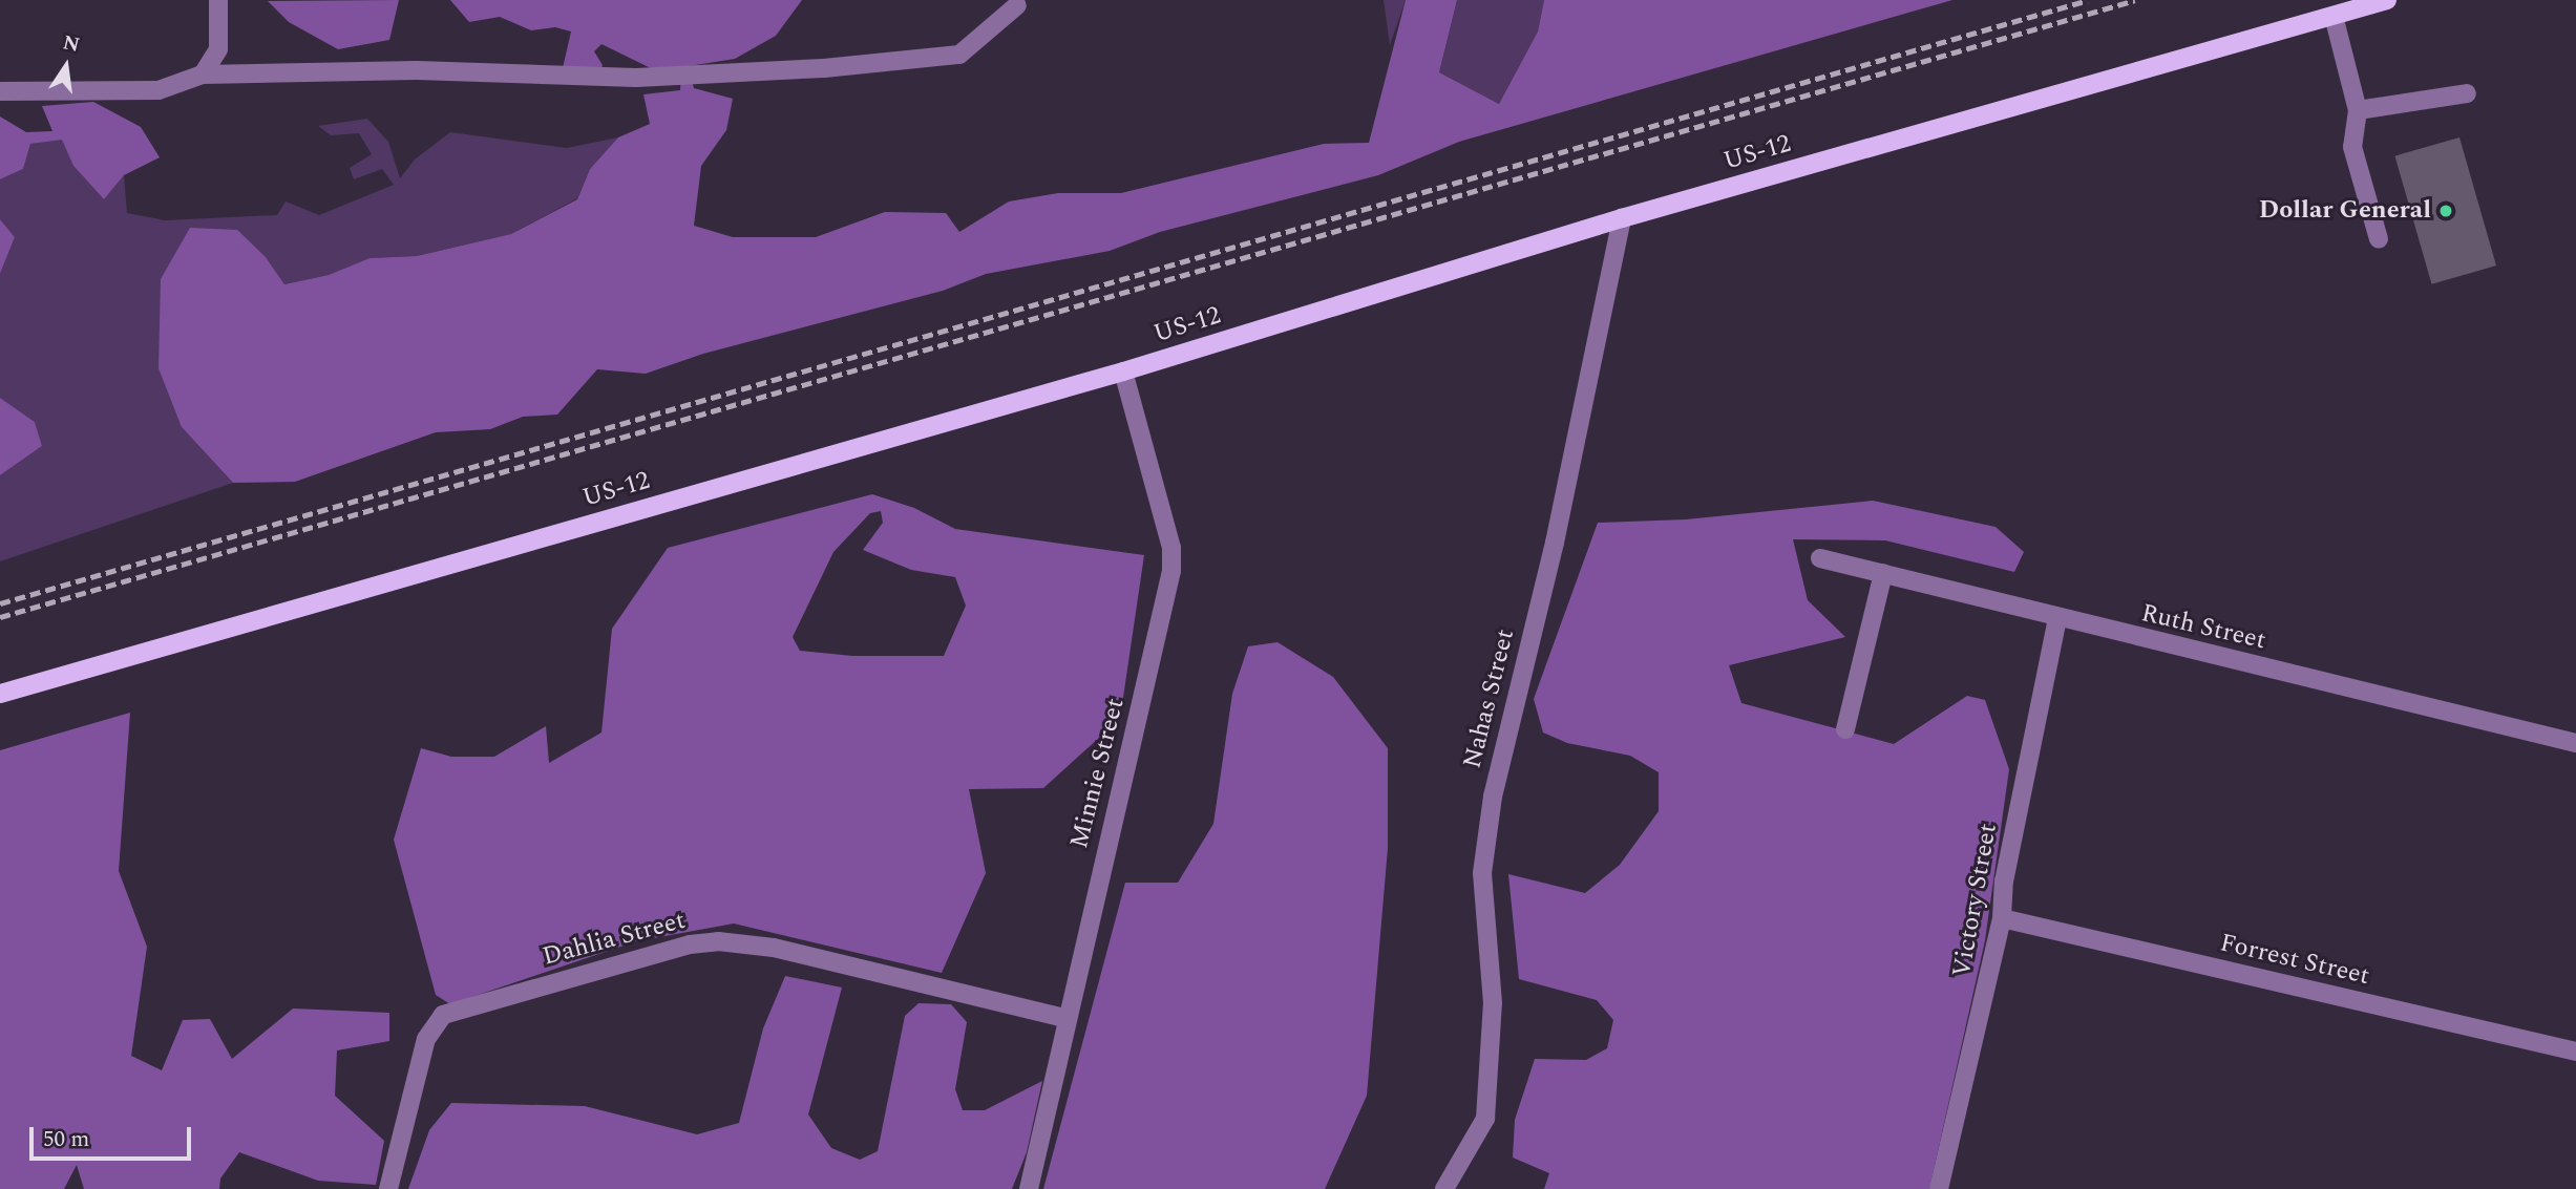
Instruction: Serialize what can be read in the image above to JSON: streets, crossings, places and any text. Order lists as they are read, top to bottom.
{
  "streets": {
    "main road": ["US-12"],
    "street": [
      "Ruth Street",
      "Nahas Street",
      "Minnie Street",
      "Victory Street",
      "Dahlia Street",
      "Forrest Street"
    ]
  },
  "crossings": [
    ["US-12", "Nahas Street"],
    ["US-12", "Minnie Street"],
    ["Ruth Street", "Victory Street"],
    ["Minnie Street", "Dahlia Street"],
    ["Victory Street", "Forrest Street"]
  ],
  "places": ["Dollar General"],
  "scale_bar": "50 m",
  "north": "top"
}
